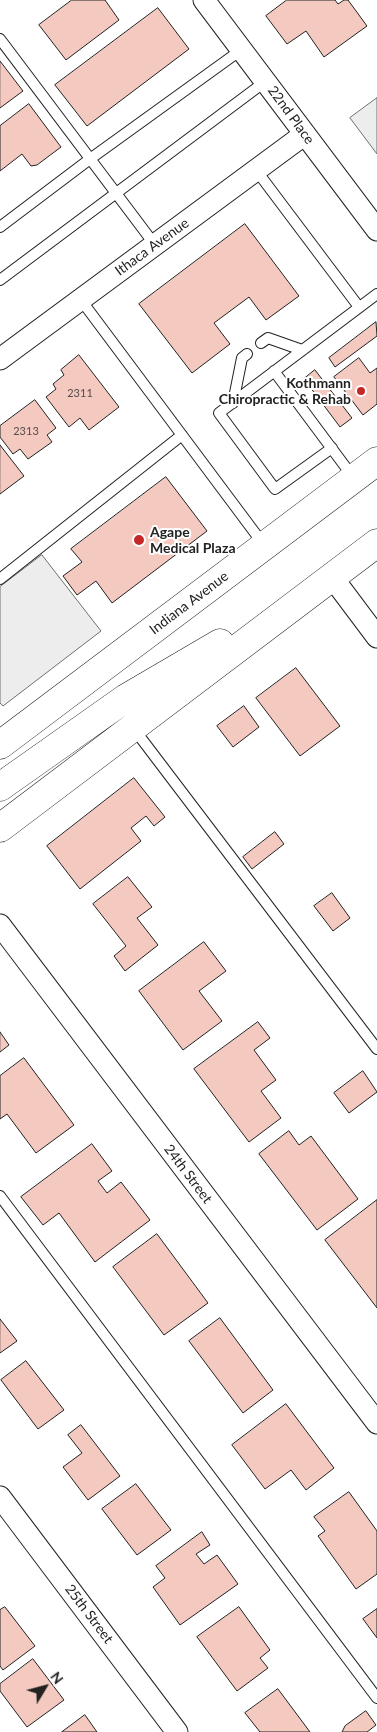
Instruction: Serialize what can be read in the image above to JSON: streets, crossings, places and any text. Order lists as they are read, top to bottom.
{
  "streets": {
    "main road": ["Indiana Avenue"],
    "street": [
      "22nd Place",
      "Ithaca Avenue",
      "24th Street",
      "25th Street"
    ]
  },
  "crossings": [
    ["22nd Place", "Ithaca Avenue"]
  ],
  "places": ["Kothmann Chiropractic & Rehab", "Agape Medical Plaza"],
  "house_numbers": ["2311", "2313"],
  "north": "top right"
}
